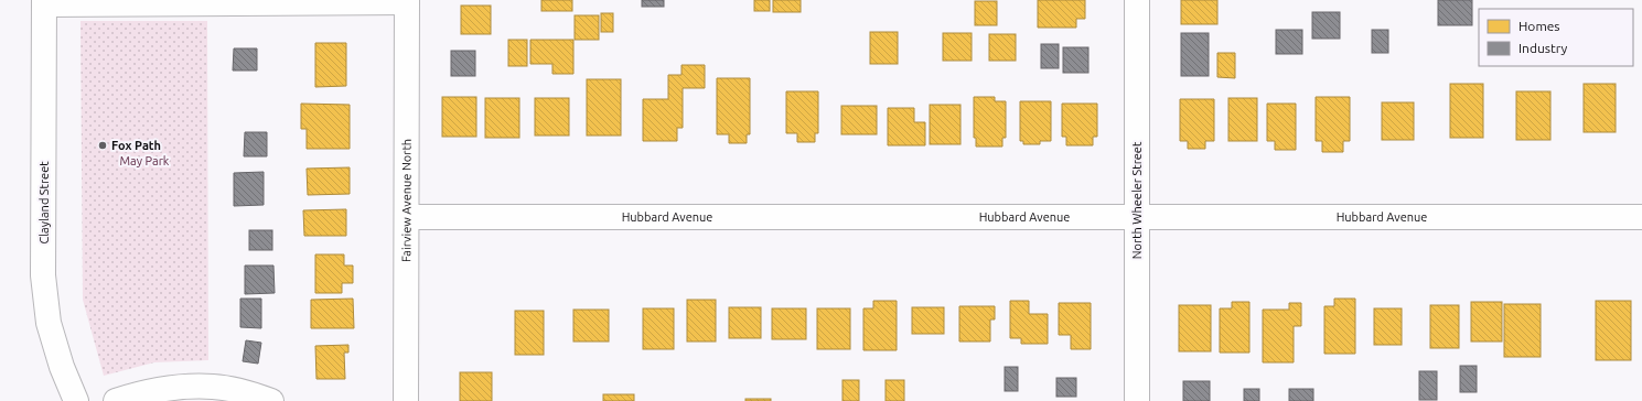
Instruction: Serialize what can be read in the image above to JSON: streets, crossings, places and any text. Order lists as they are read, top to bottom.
{
  "streets": {
    "street": [
      "Fairview Avenue North",
      "North Wheeler Street",
      "Clayland Street",
      "Hubbard Avenue"
    ]
  },
  "crossings": [
    ["Fairview Avenue North", "Hubbard Avenue"],
    ["North Wheeler Street", "Hubbard Avenue"]
  ],
  "parks": ["May Park"],
  "places": ["Fox Path"],
  "legend": ["Homes", "Industry"]
}
